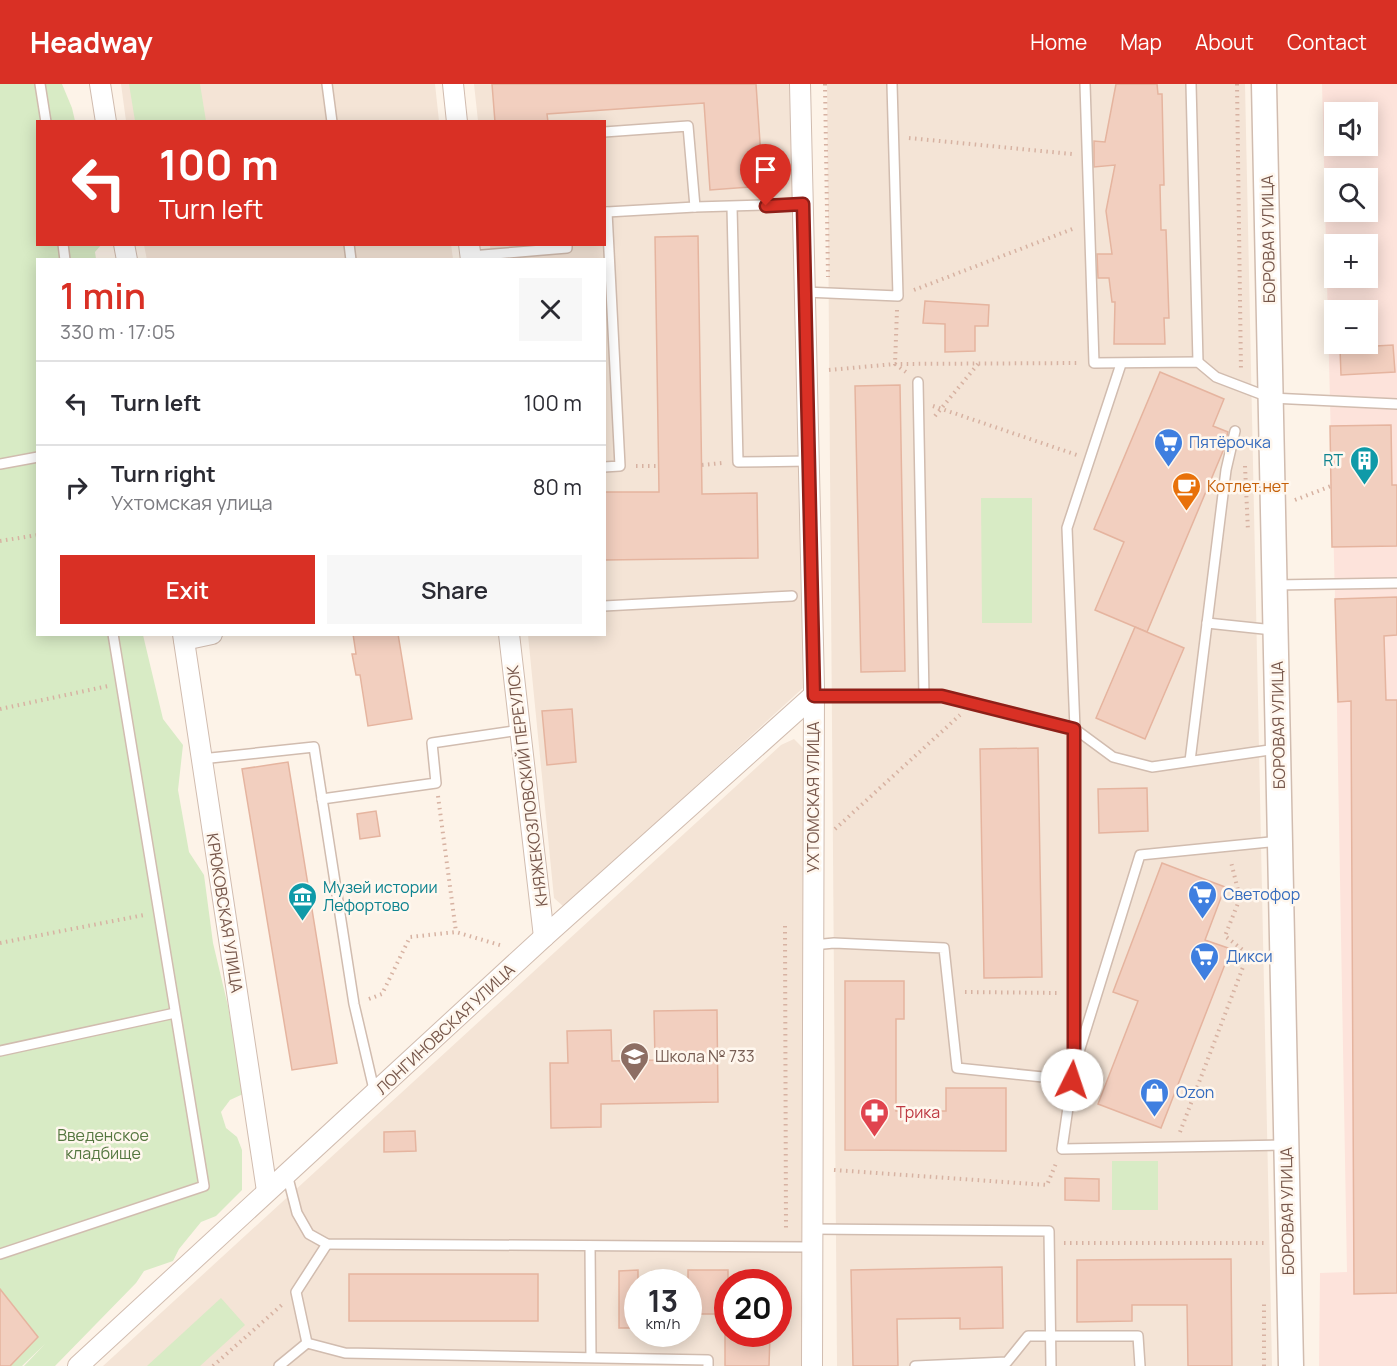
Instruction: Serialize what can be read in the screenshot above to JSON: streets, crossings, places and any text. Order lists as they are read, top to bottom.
{
  "streets": {
    "street": [
      "БОРОВАЯ УЛИЦА",
      "КНЯЖЕКОЗЛОВСКИЙ ПЕРЕУЛОК",
      "УХТОМСКАЯ УЛИЦА",
      "КРЮКОВСКАЯ УЛИЦА",
      "ЛОНГИНОВСКАЯ УЛИЦА"
    ]
  },
  "crossings": [
    ["КНЯЖЕКОЗЛОВСКИЙ ПЕРЕУЛОК", "ЛОНГИНОВСКАЯ УЛИЦА"],
    ["УХТОМСКАЯ УЛИЦА", "ЛОНГИНОВСКАЯ УЛИЦА"],
    ["КРЮКОВСКАЯ УЛИЦА", "ЛОНГИНОВСКАЯ УЛИЦА"]
  ],
  "parks": ["Введенское кладбище"],
  "places": {
    "supermarket": ["Пятёрочка", "Светофор", "Дикси"],
    "building": ["RT"],
    "cafe": ["Котлет.нет"],
    "museum": ["Музей истории Лефортово"],
    "school or university": ["Школа № 733"],
    "shop": ["Ozon"],
    "pharmacy": ["Трика"]
  },
  "page": {
    "header": "Headway",
    "nav": [
      "Home",
      "Map",
      "About",
      "Contact"
    ],
    "map_buttons": ["+", "−"],
    "turn": ["100 m", "Turn left"],
    "heading": ["1 min", "330 m · 17:05"],
    "list": [
      {
        "name": "Turn left",
        "value": "100 m"
      },
      {
        "name": "Turn right",
        "note": "Ухтомская улица",
        "value": "80 m"
      }
    ],
    "buttons": ["Exit", "Share"],
    "speed": "13 km/h",
    "limit": "20"
  }
}
